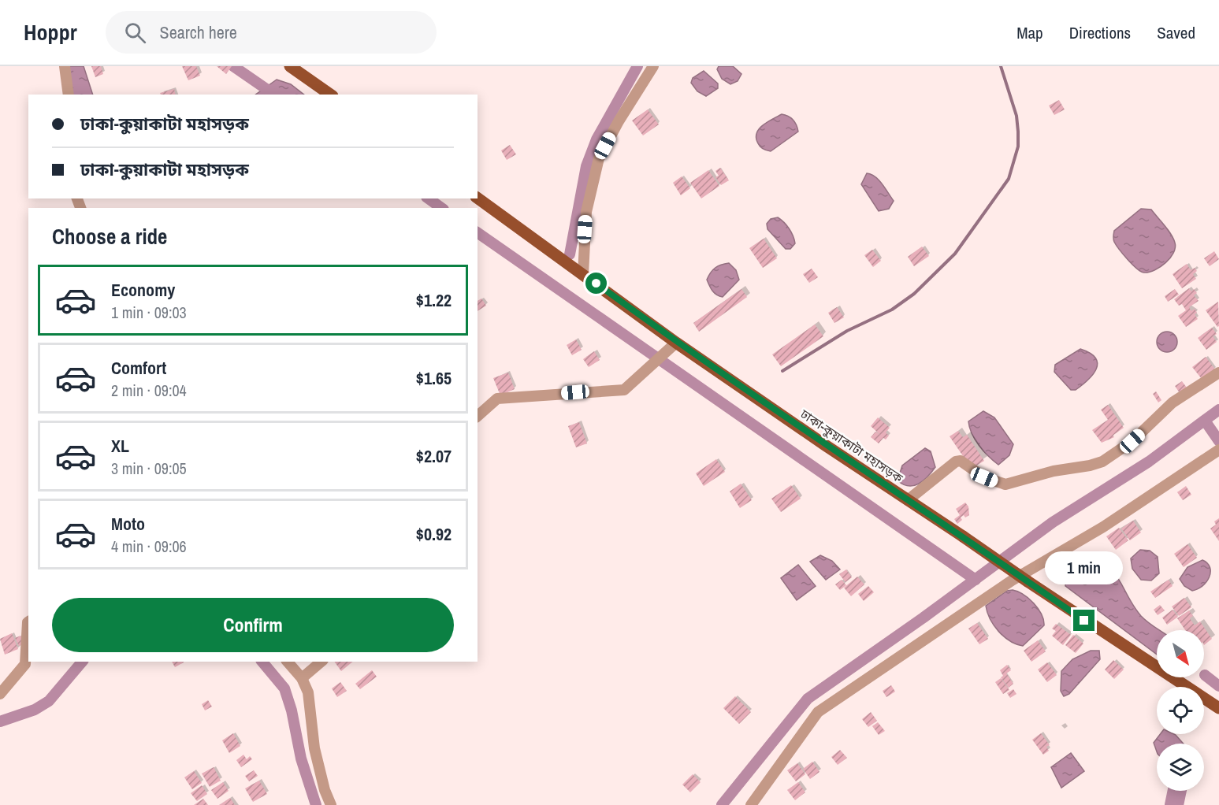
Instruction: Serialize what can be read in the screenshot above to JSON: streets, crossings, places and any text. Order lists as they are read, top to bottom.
{
  "streets": {
    "main road": ["ঢাকা-কুয়াকাটা মহাসড়ক"]
  },
  "north": "bottom right",
  "page": {
    "header": "Hoppr",
    "search": "Search here",
    "nav": ["Map", "Directions", "Saved"],
    "banner": ["ঢাকা-কুয়াকাটা মহাসড়ক", "ঢাকা-কুয়াকাটা মহাসড়ক"],
    "heading": "Choose a ride",
    "list": [
      {
        "name": "Economy",
        "note": "1 min · 09:03",
        "value": "$1.22"
      },
      {
        "name": "Comfort",
        "note": "2 min · 09:04",
        "value": "$1.65"
      },
      {
        "name": "XL",
        "note": "3 min · 09:05",
        "value": "$2.07"
      },
      {
        "name": "Moto",
        "note": "4 min · 09:06",
        "value": "$0.92"
      }
    ],
    "bubble": "1 min",
    "buttons": "Confirm"
  }
}
